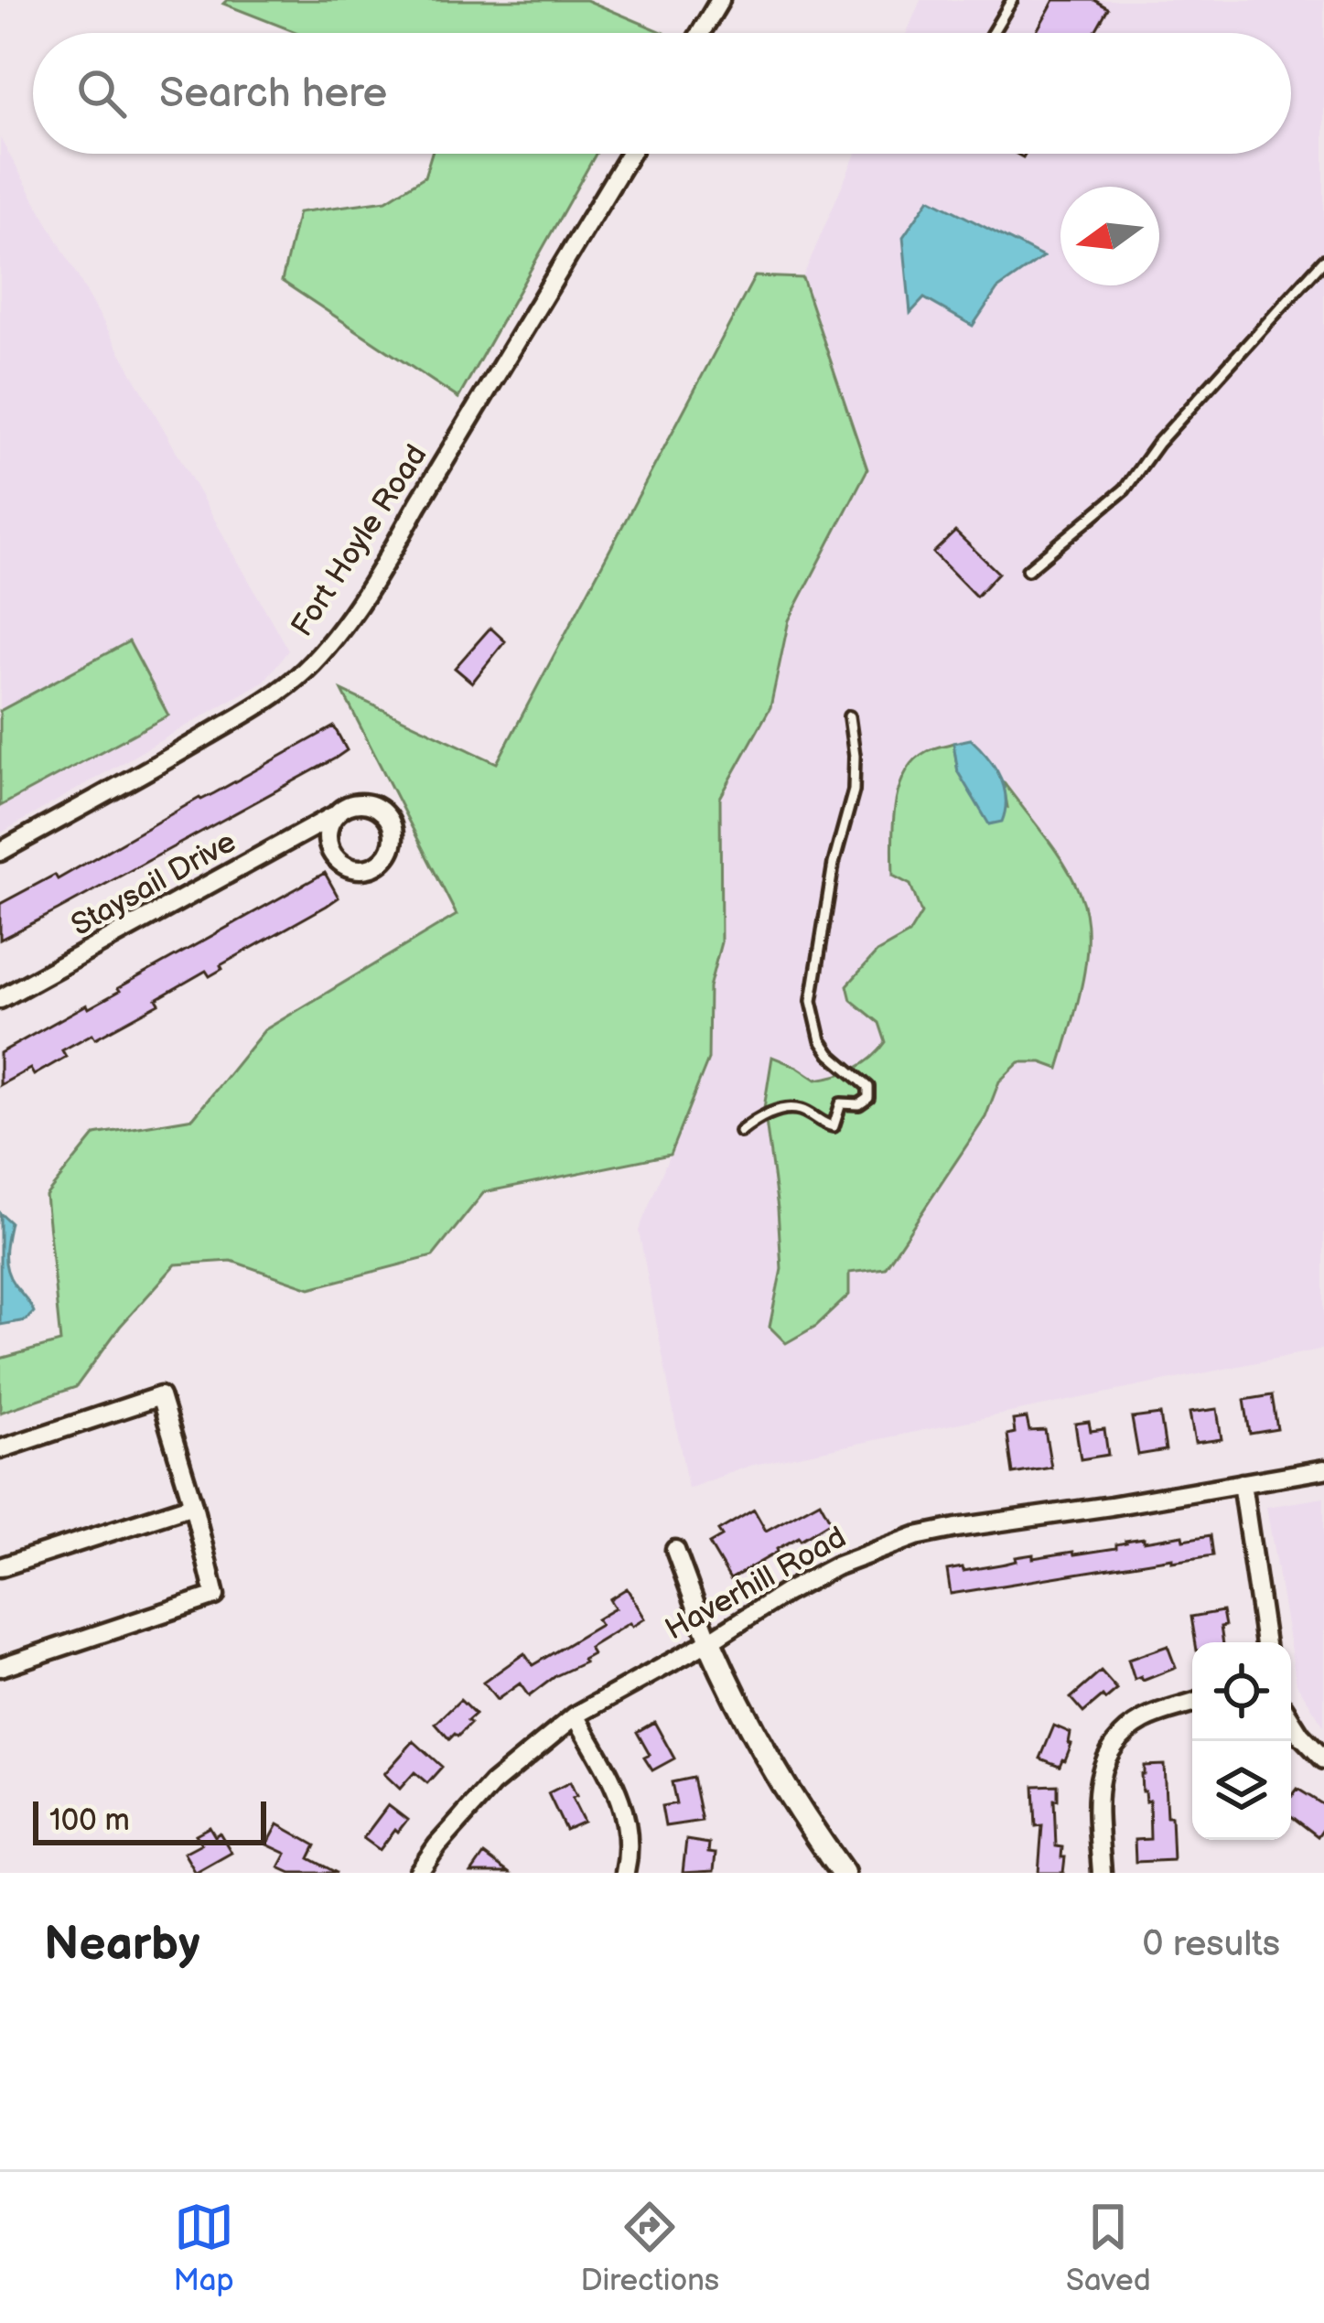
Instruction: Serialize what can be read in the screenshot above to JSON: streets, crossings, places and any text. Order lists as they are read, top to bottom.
{
  "streets": {
    "street": ["Fort Hoyle Road", "Staysail Drive", "Haverhill Road"]
  },
  "scale_bar": "100 m",
  "north": "left",
  "page": {
    "search": "Search here",
    "scale": "100 m",
    "heading": ["Nearby", "0 results"],
    "nav": ["Map", "Directions", "Saved"]
  }
}
